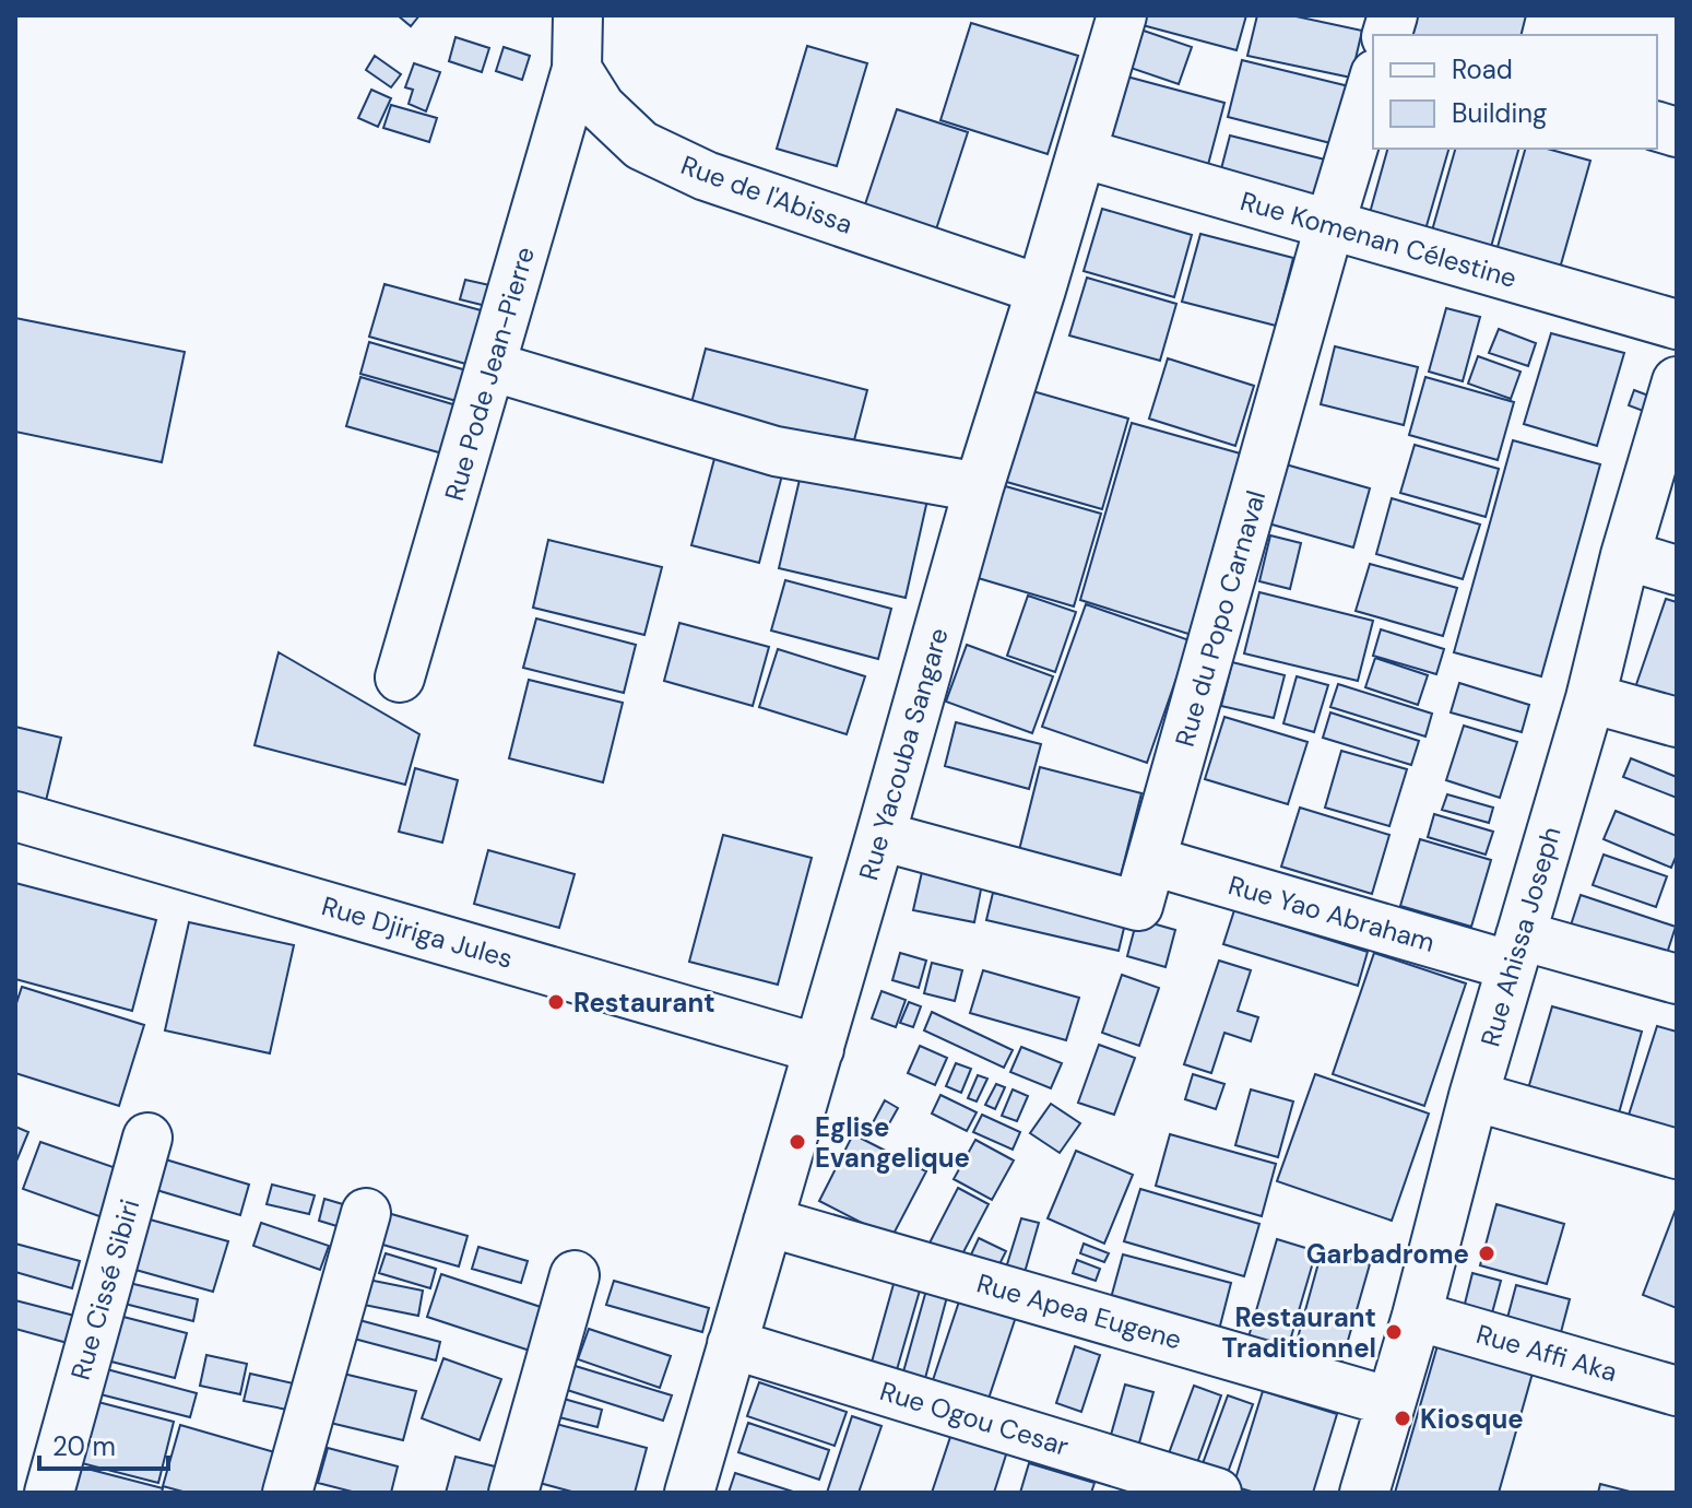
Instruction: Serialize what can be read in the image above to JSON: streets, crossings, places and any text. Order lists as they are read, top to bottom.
{
  "streets": {
    "street": [
      "Rue de l'Abissa",
      "Rue Komenan Célestine",
      "Rue Pode Jean-Pierre",
      "Rue du Popo Carnaval",
      "Rue Yacouba Sangare",
      "Rue Yao Abraham",
      "Rue Djiriga Jules",
      "Rue Ahissa Joseph",
      "Rue Cissé Sibiri",
      "Rue Apea Eugene",
      "Rue Affi Aka",
      "Rue Ogou Cesar"
    ]
  },
  "crossings": [
    ["Rue de l'Abissa", "Rue Pode Jean-Pierre"],
    ["Rue de l'Abissa", "Rue Yacouba Sangare"],
    ["Rue Komenan Célestine", "Rue du Popo Carnaval"],
    ["Rue Komenan Célestine", "Rue Yacouba Sangare"],
    ["Rue du Popo Carnaval", "Rue Yacouba Sangare"],
    ["Rue du Popo Carnaval", "Rue Yao Abraham"],
    ["Rue Yacouba Sangare", "Rue Djiriga Jules"],
    ["Rue Yacouba Sangare", "Rue Apea Eugene"],
    ["Rue Yacouba Sangare", "Rue Ogou Cesar"],
    ["Rue Yao Abraham", "Rue Ahissa Joseph"],
    ["Rue Ahissa Joseph", "Rue Apea Eugene"],
    ["Rue Ahissa Joseph", "Rue Affi Aka"]
  ],
  "places": [
    "Restaurant",
    "Eglise Evangelique",
    "Garbadrome",
    "Restaurant Traditionnel",
    "Kiosque"
  ],
  "legend": ["Road", "Building"],
  "scale_bar": "20 m"
}
